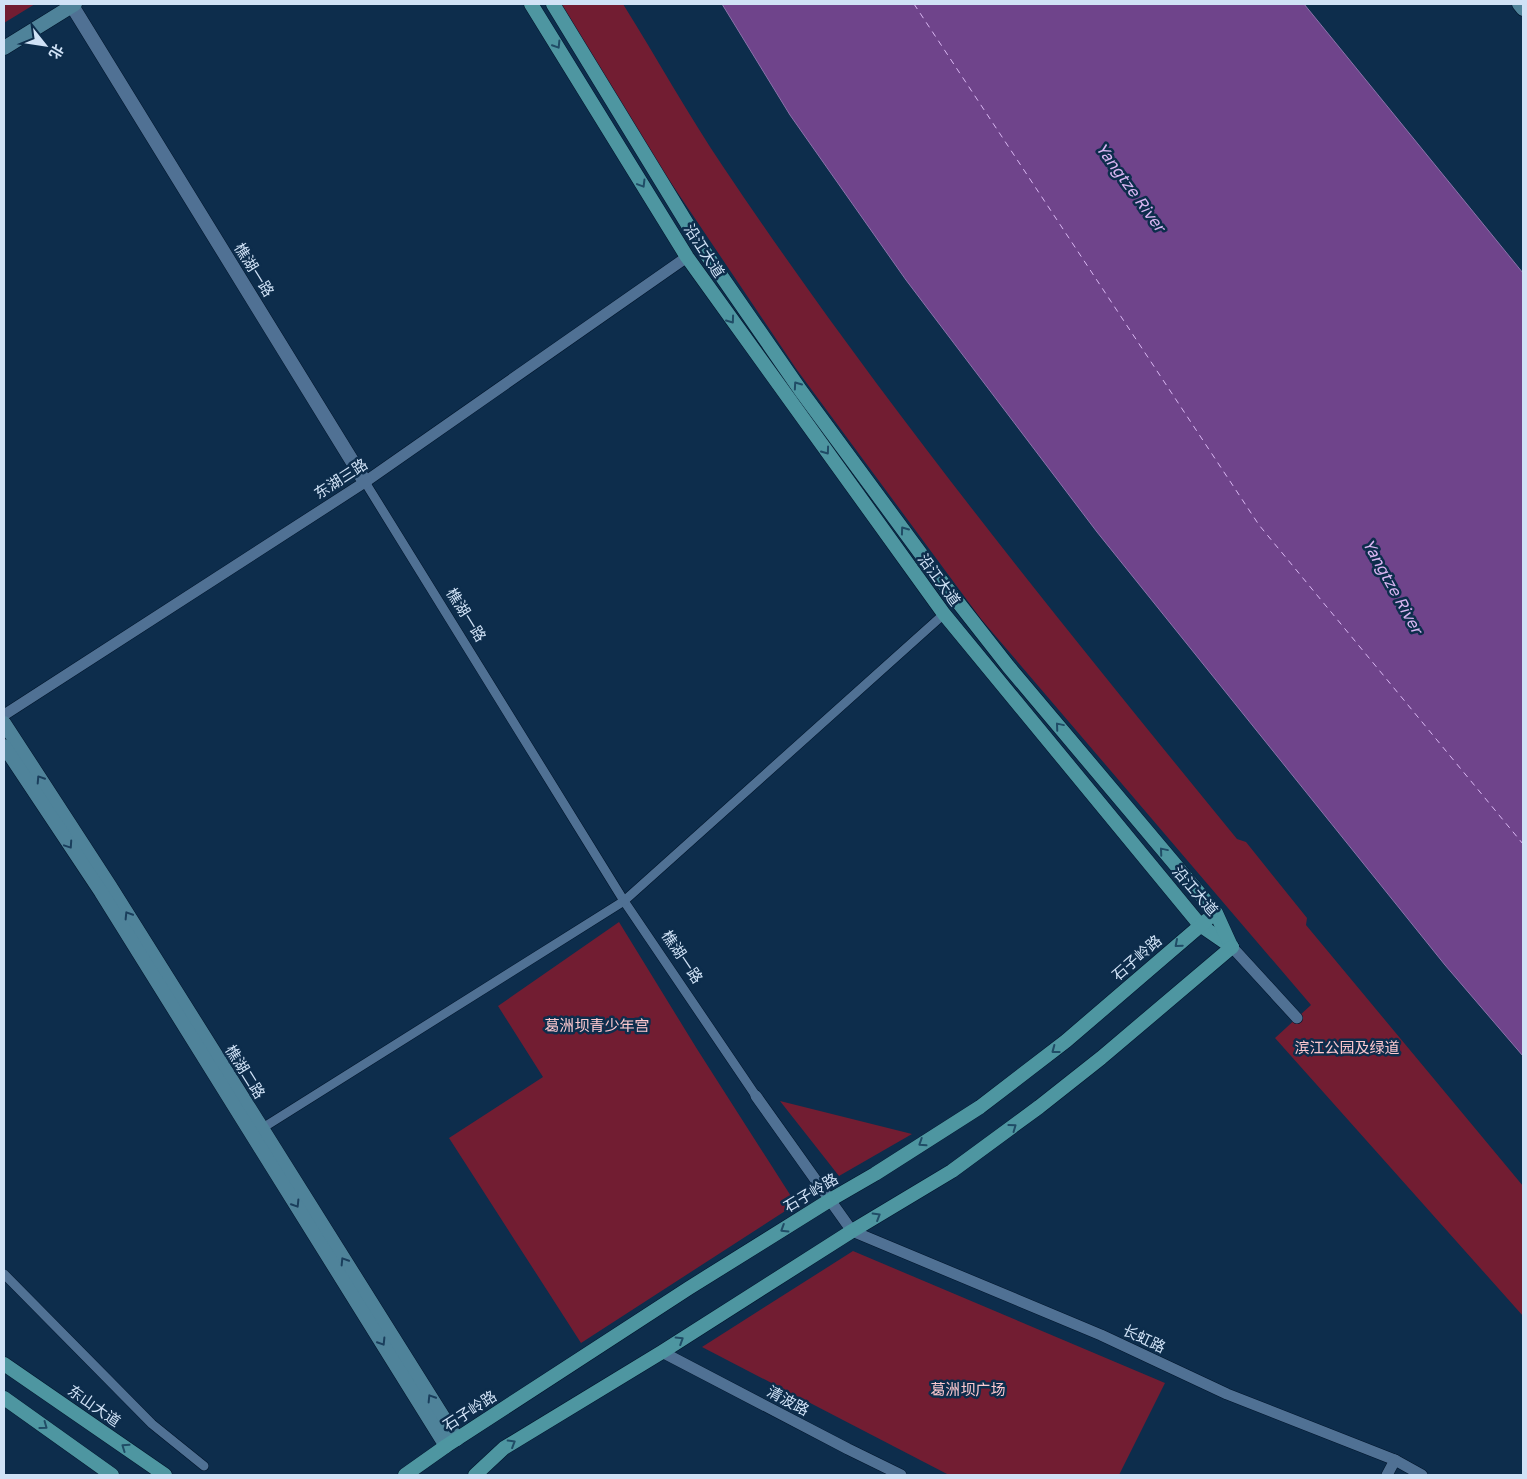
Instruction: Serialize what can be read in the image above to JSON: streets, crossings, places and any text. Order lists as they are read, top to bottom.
{
  "streets": {
    "main road": [
      "沿江大道",
      "石子岭路",
      "樵湖二路",
      "东山大道"
    ],
    "street": [
      "樵湖一路",
      "东湖三路",
      "长虹路",
      "清波路"
    ]
  },
  "crossings": [
    ["沿江大道", "东湖三路"],
    ["沿江大道", "石子岭路"],
    ["樵湖一路", "东湖三路"],
    ["樵湖一路", "石子岭路"],
    ["樵湖一路", "长虹路"],
    ["石子岭路", "樵湖二路"]
  ],
  "water": ["Yangtze River"],
  "parks": ["葛洲坝青少年宫", "滨江公园及绿道", "葛洲坝广场"],
  "north": "bottom right"
}
